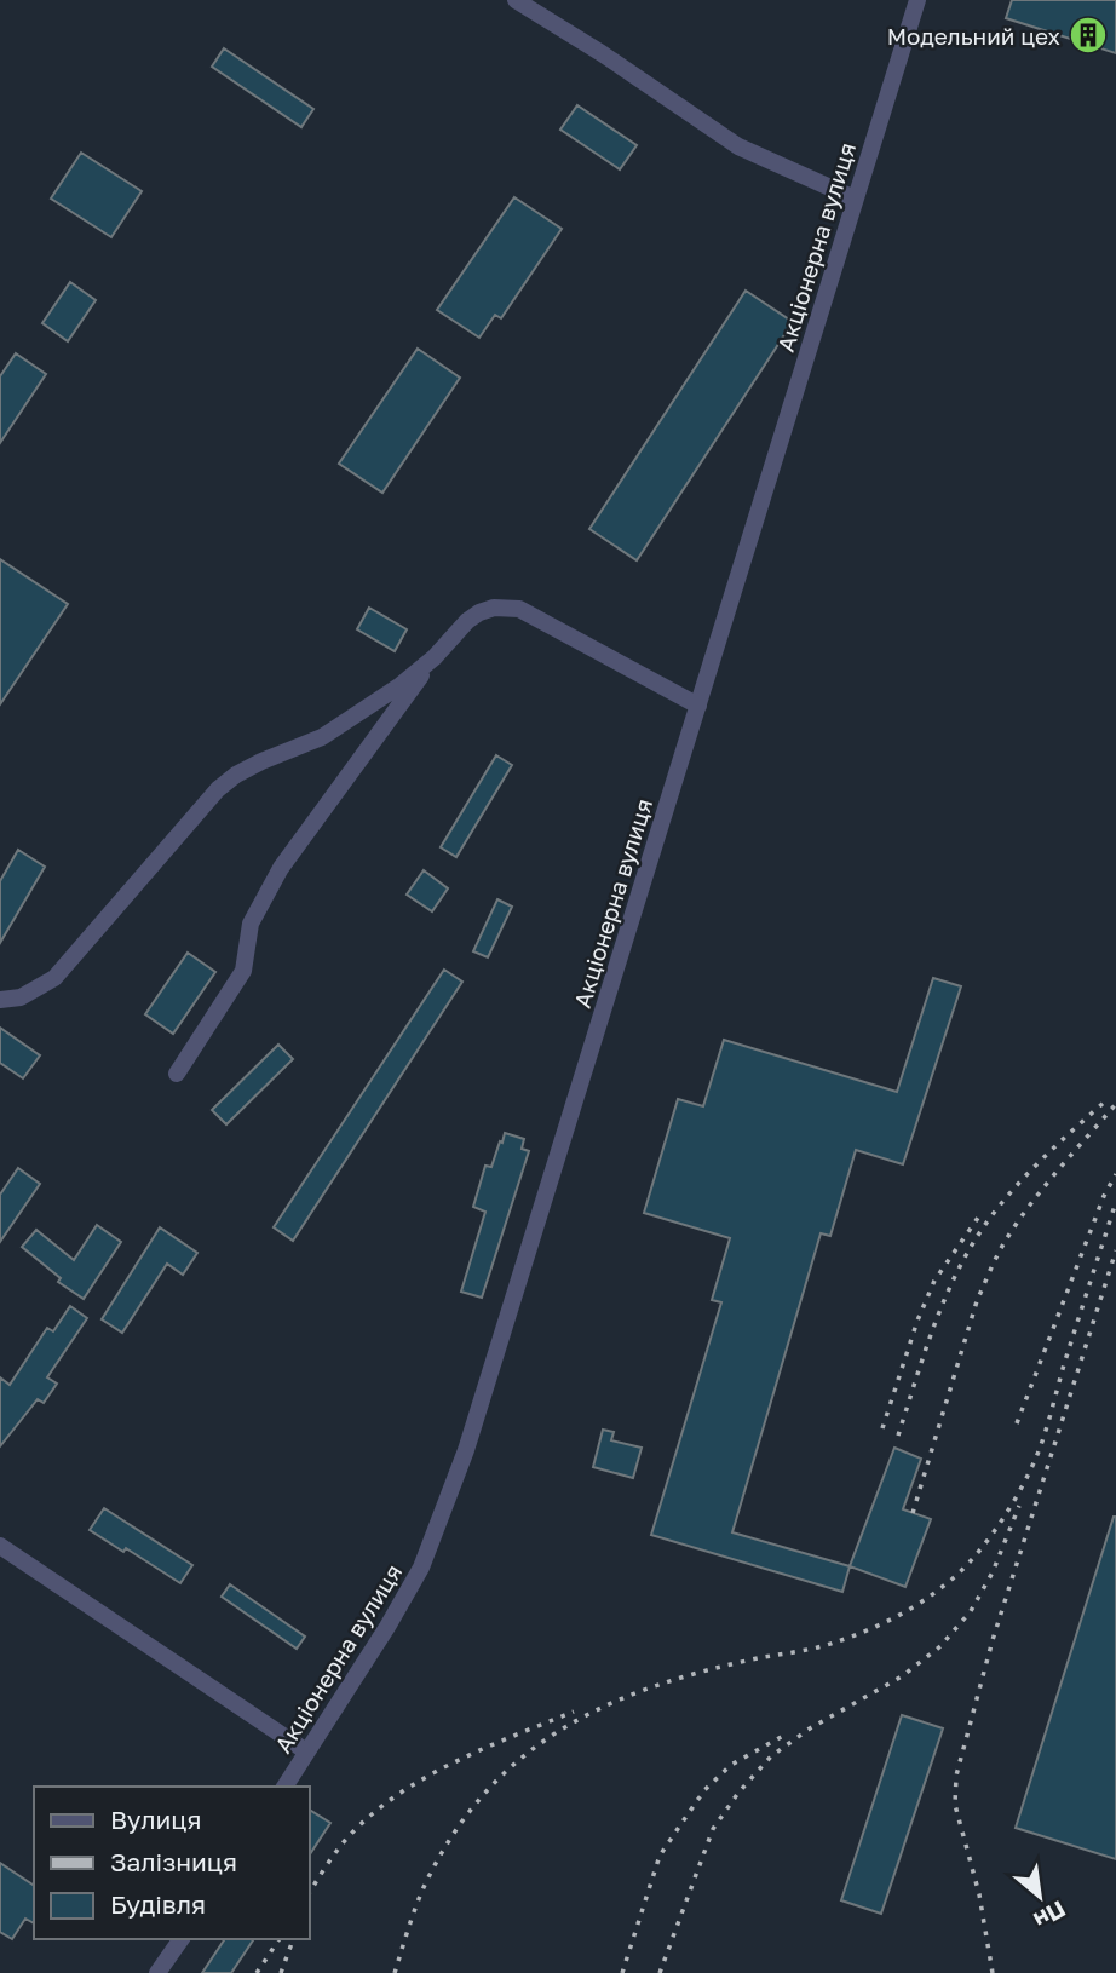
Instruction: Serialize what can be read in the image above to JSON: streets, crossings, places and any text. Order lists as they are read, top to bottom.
{
  "streets": {
    "street": ["Акціонерна вулиця"]
  },
  "places": {
    "building": ["Модельний цех"]
  },
  "legend": ["Вулиця", "Залізниця", "Будівля"],
  "north": "bottom right"
}
